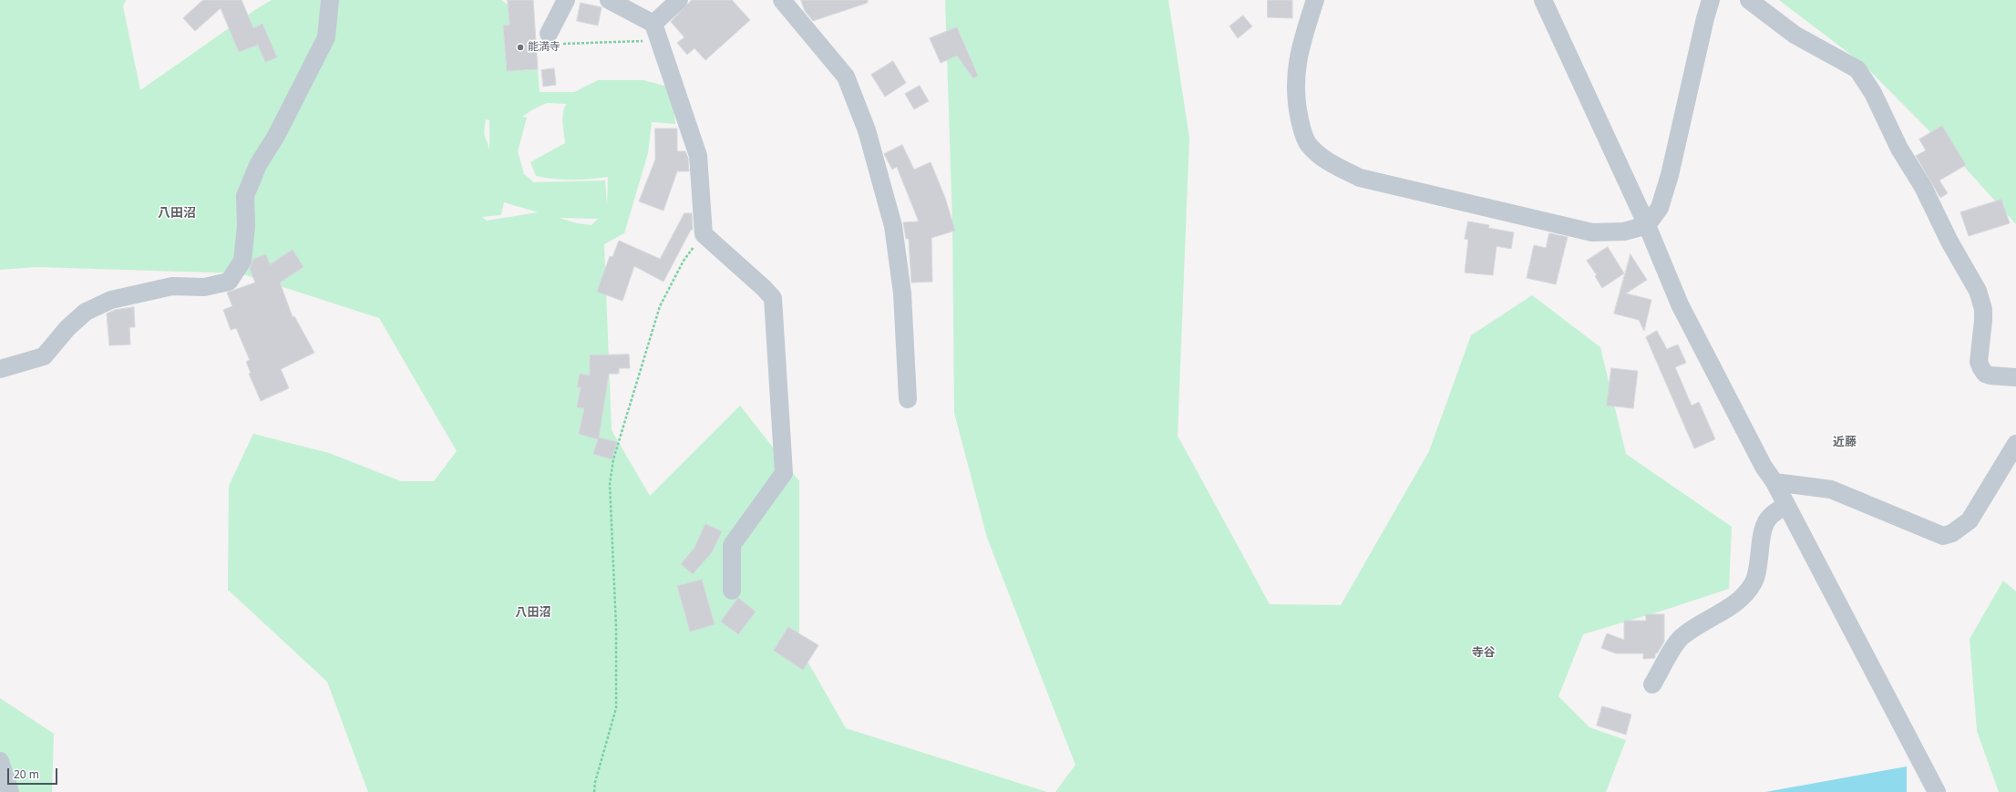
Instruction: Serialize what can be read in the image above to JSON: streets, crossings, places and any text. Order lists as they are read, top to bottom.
{
  "districts": [
    "八田沼",
    "近藤",
    "八田沼",
    "寺谷"
  ],
  "places": ["能満寺"],
  "scale_bar": "20 m"
}
